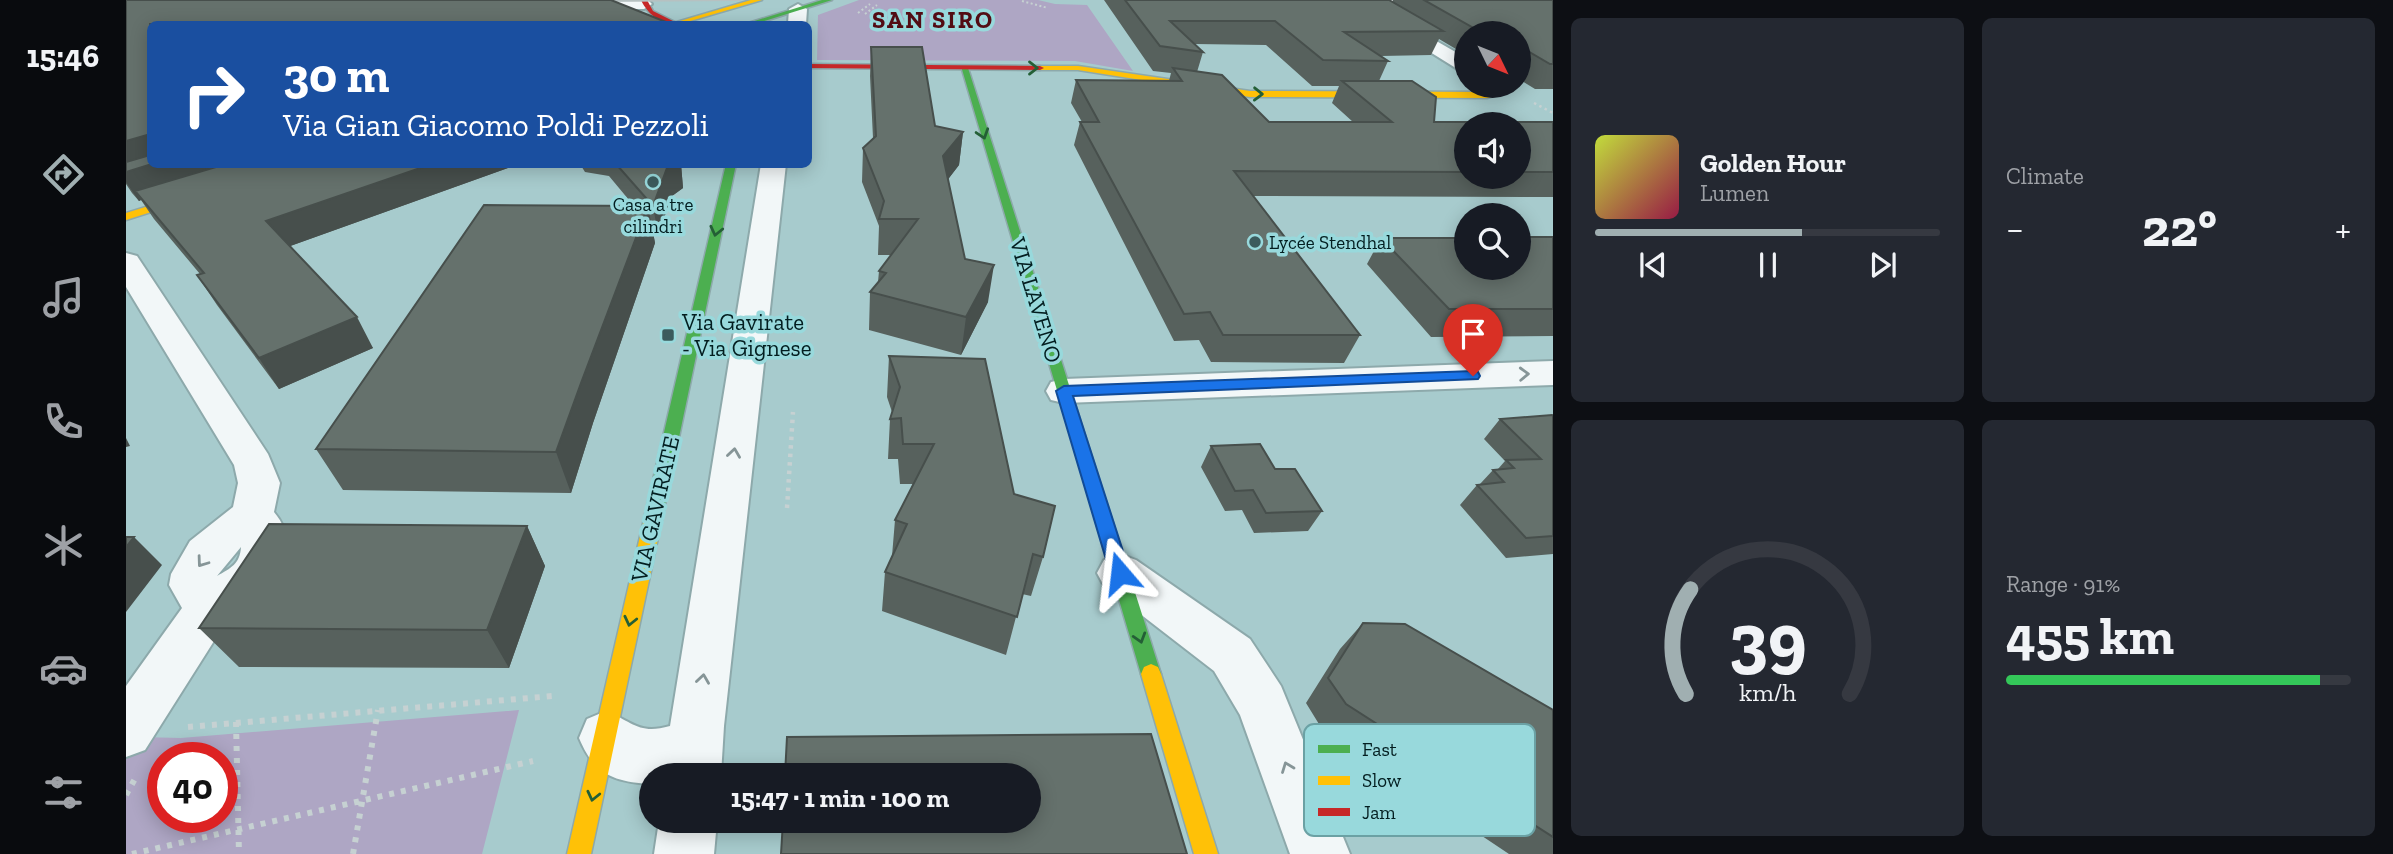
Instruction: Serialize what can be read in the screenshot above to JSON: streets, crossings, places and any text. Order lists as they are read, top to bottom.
{
  "streets": {
    "street": ["VIA LAVENO", "VIA GAVIRATE"]
  },
  "districts": ["SAN SIRO"],
  "places": {
    "other": ["Casa a tre cilindri", "Lycée Stendhal"],
    "transit": ["Via Gavirate - Via Gignese"]
  },
  "legend": ["Fast", "Slow", "Jam"],
  "north": "bottom right",
  "page": {
    "tabs": "15:46",
    "tile": [
      "Climate",
      ["Range · 91%", "455 km"]
    ],
    "turn": ["30 m", "Via Gian Giacomo Poldi Pezzoli"],
    "song": ["Golden Hour", "Lumen"],
    "heat": ["−", "22°", "+"],
    "limit": "40",
    "trip": "15:47 · 1 min · 100 m",
    "gauge": ["39", "km/h"]
  }
}
